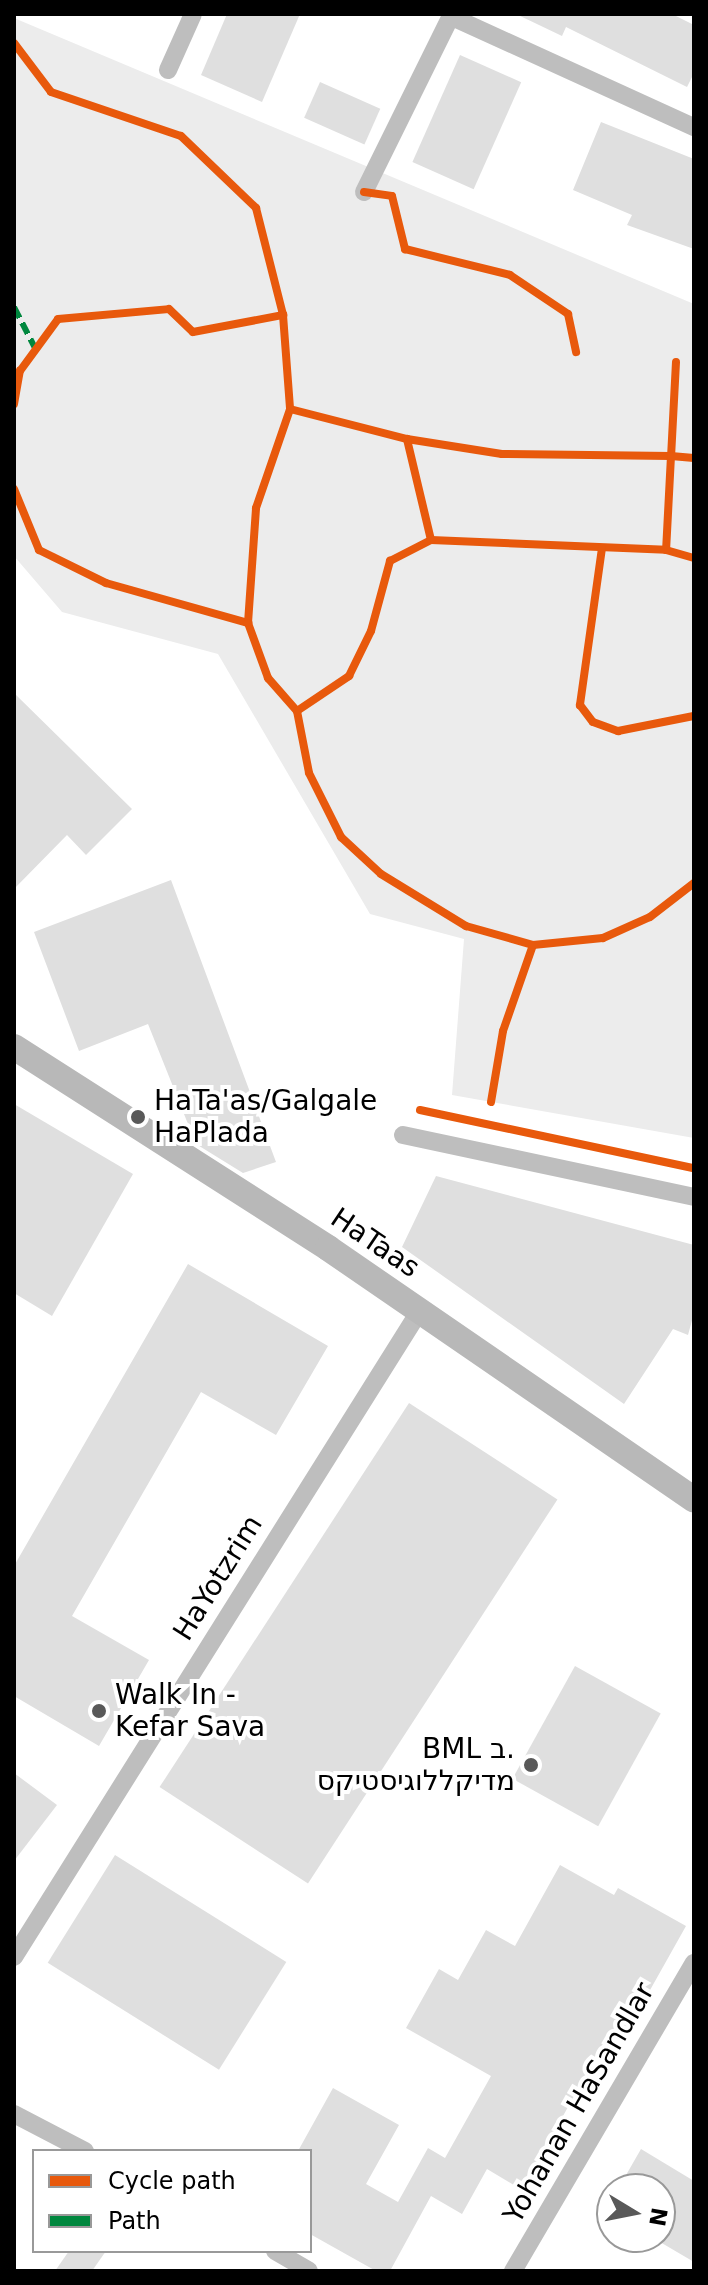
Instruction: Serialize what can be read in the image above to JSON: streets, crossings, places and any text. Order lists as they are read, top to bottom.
{
  "streets": {
    "street": ["HaTaas", "HaYotzrim", "Yohanan HaSandlar"]
  },
  "crossings": [
    ["HaTaas", "HaYotzrim"]
  ],
  "places": ["HaTa'as/Galgale HaPlada", "Walk In - Kefar Sava", "BML ב. מדיקללוגיסטיקס"],
  "legend": ["Cycle path", "Path"],
  "north": "right"
}
